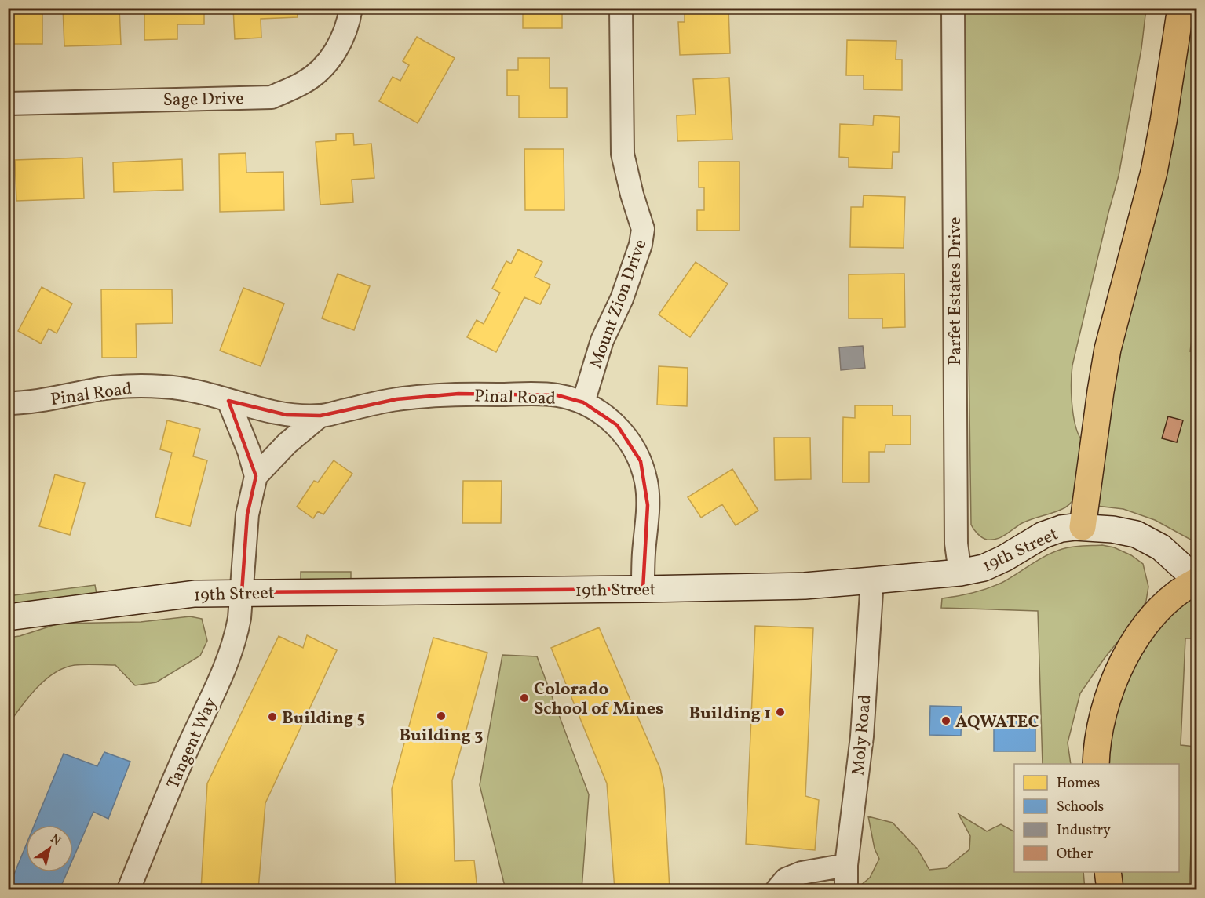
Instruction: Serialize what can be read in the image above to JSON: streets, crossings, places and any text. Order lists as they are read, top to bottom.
{
  "streets": {
    "street": [
      "Sage Drive",
      "Parfet Estates Drive",
      "Mount Zion Drive",
      "Pinal Road",
      "19th Street",
      "Moly Road",
      "Tangent Way"
    ]
  },
  "crossings": [
    ["Parfet Estates Drive", "19th Street"],
    ["Mount Zion Drive", "Pinal Road"],
    ["Pinal Road", "19th Street"],
    ["19th Street", "Moly Road"],
    ["19th Street", "Tangent Way"]
  ],
  "places": [
    "Colorado School of Mines",
    "Building 1",
    "Building 3",
    "Building 5",
    "AQWATEC"
  ],
  "legend": [
    "Homes",
    "Schools",
    "Industry",
    "Other"
  ],
  "north": "top right"
}
